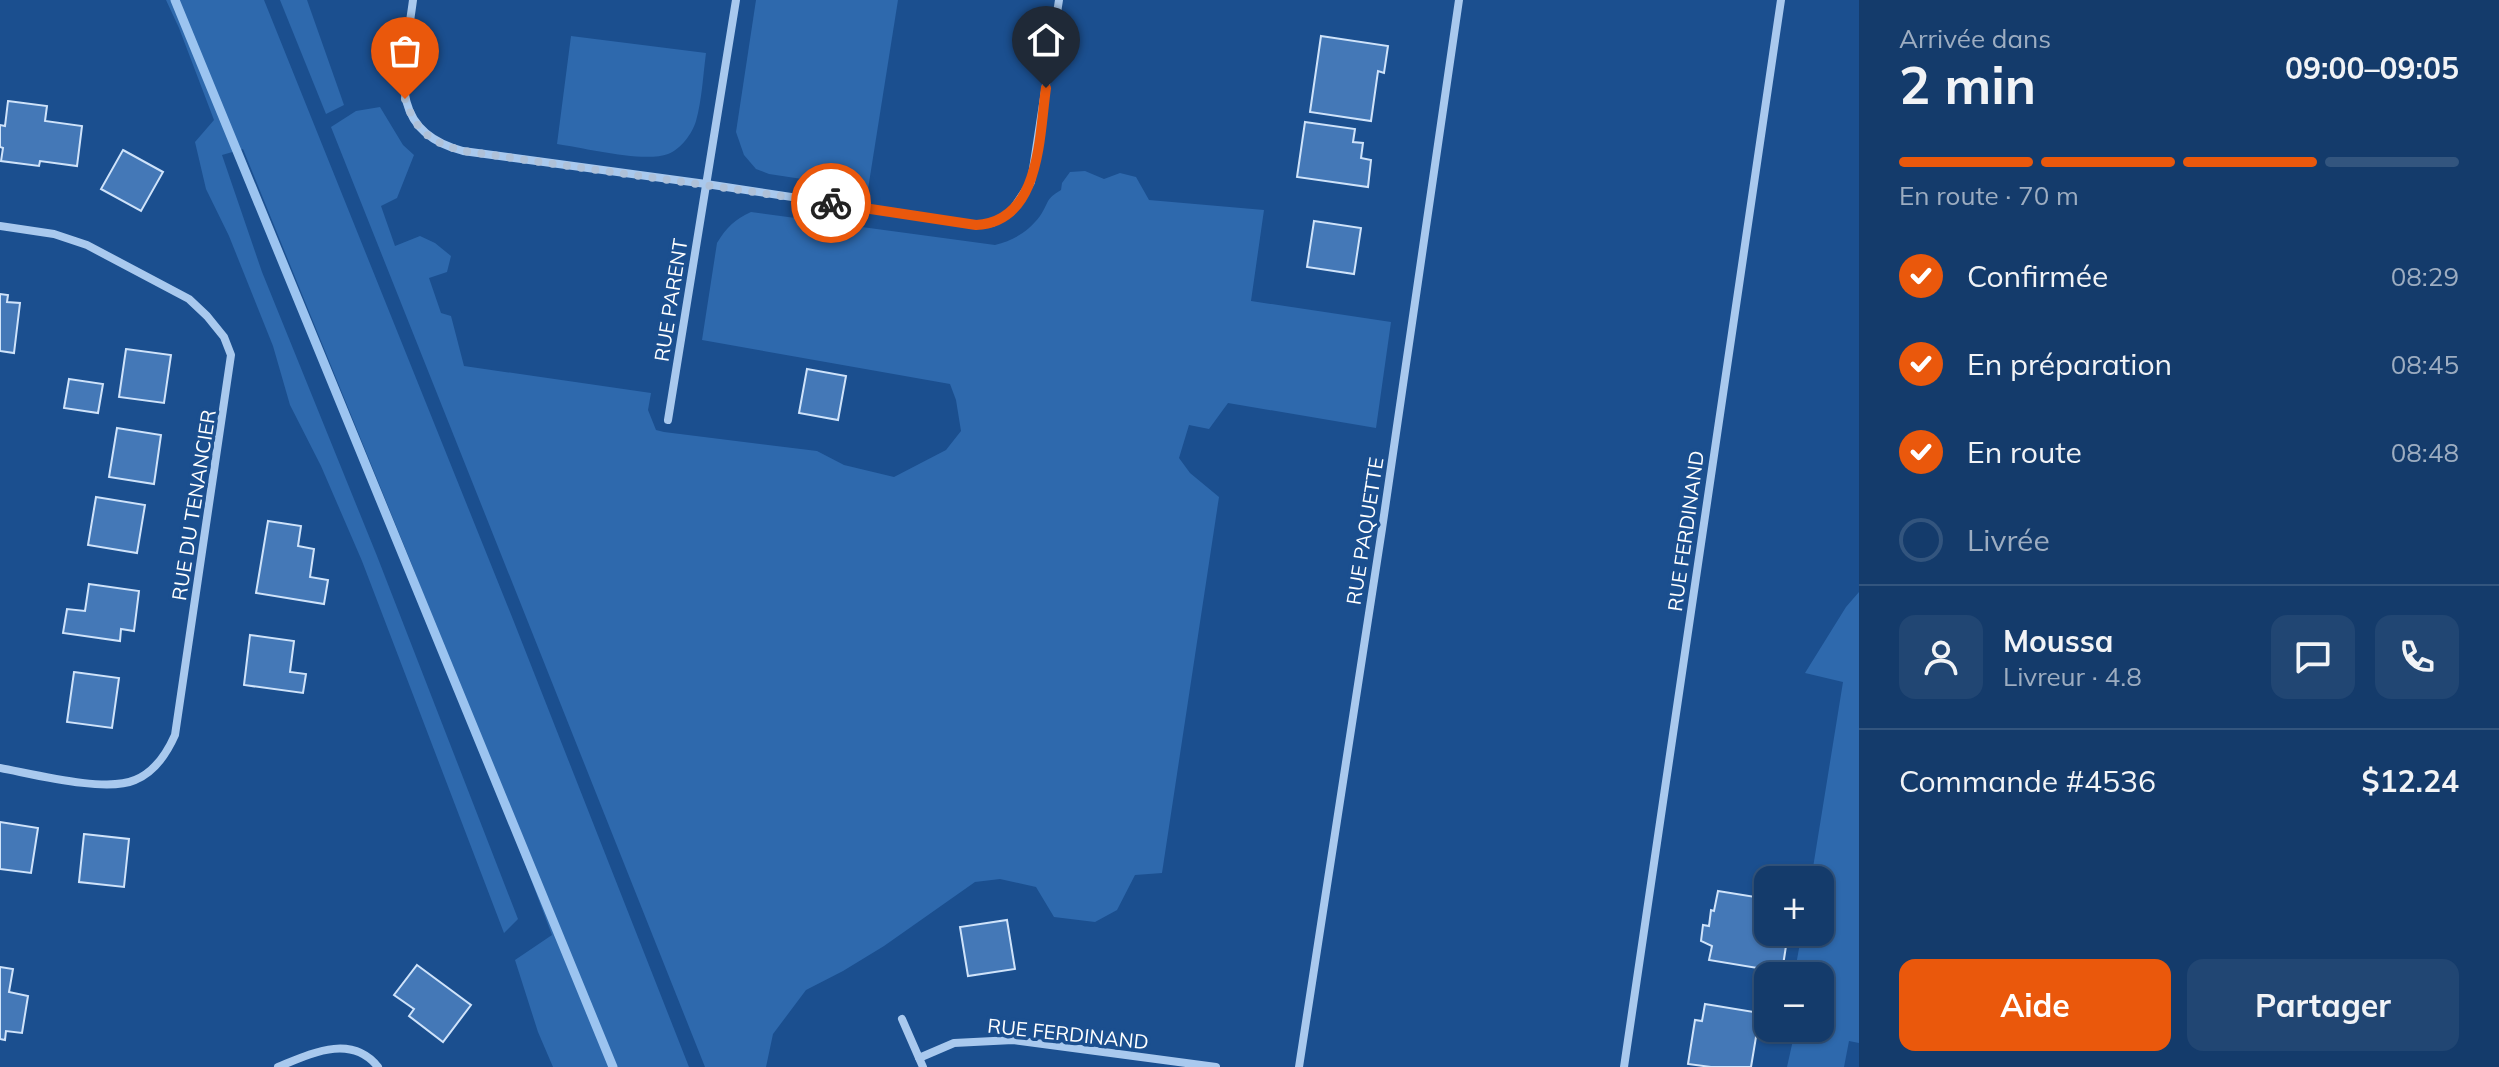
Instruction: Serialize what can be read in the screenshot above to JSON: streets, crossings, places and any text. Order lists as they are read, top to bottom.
{
  "streets": {
    "street": [
      "RUE PARENT",
      "RUE DU TENANCIER",
      "RUE PAQUETTE",
      "RUE FERDINAND"
    ]
  },
  "page": {
    "heading": ["2 min", "Arrivée dans", "09:00–09:05"],
    "panel": [
      "Moussa",
      "Livreur · 4.8",
      "Commande #4536",
      "$12.24"
    ],
    "bar": "En route · 70 m",
    "list": [
      ["Confirmée", "08:29"],
      ["En préparation", "08:45"],
      ["En route", "08:48"],
      "Livrée"
    ],
    "map_buttons": ["+", "−"],
    "buttons": ["Aide", "Partager"]
  }
}
